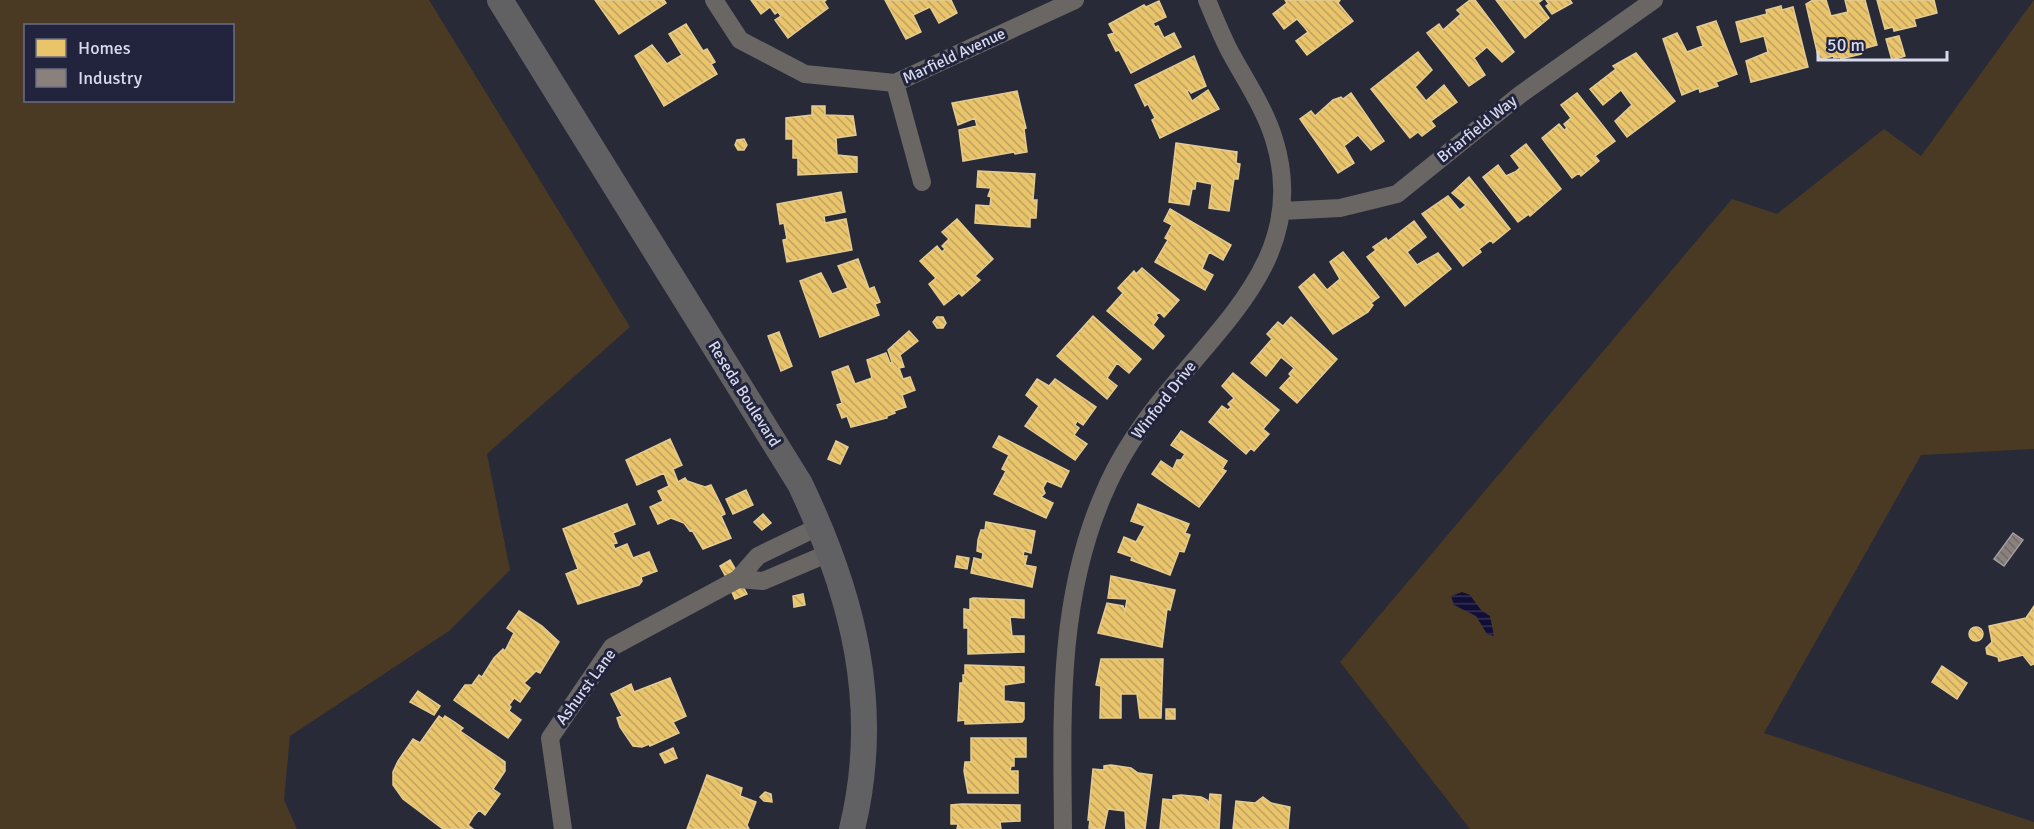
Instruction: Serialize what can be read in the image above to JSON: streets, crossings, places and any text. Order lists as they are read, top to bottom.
{
  "streets": {
    "main road": ["Reseda Boulevard"],
    "street": [
      "Marfield Avenue",
      "Briarfield Way",
      "Winford Drive",
      "Ashurst Lane"
    ]
  },
  "crossings": [
    ["Briarfield Way", "Winford Drive"],
    ["Reseda Boulevard", "Ashurst Lane"]
  ],
  "legend": ["Homes", "Industry"],
  "scale_bar": "50 m"
}
